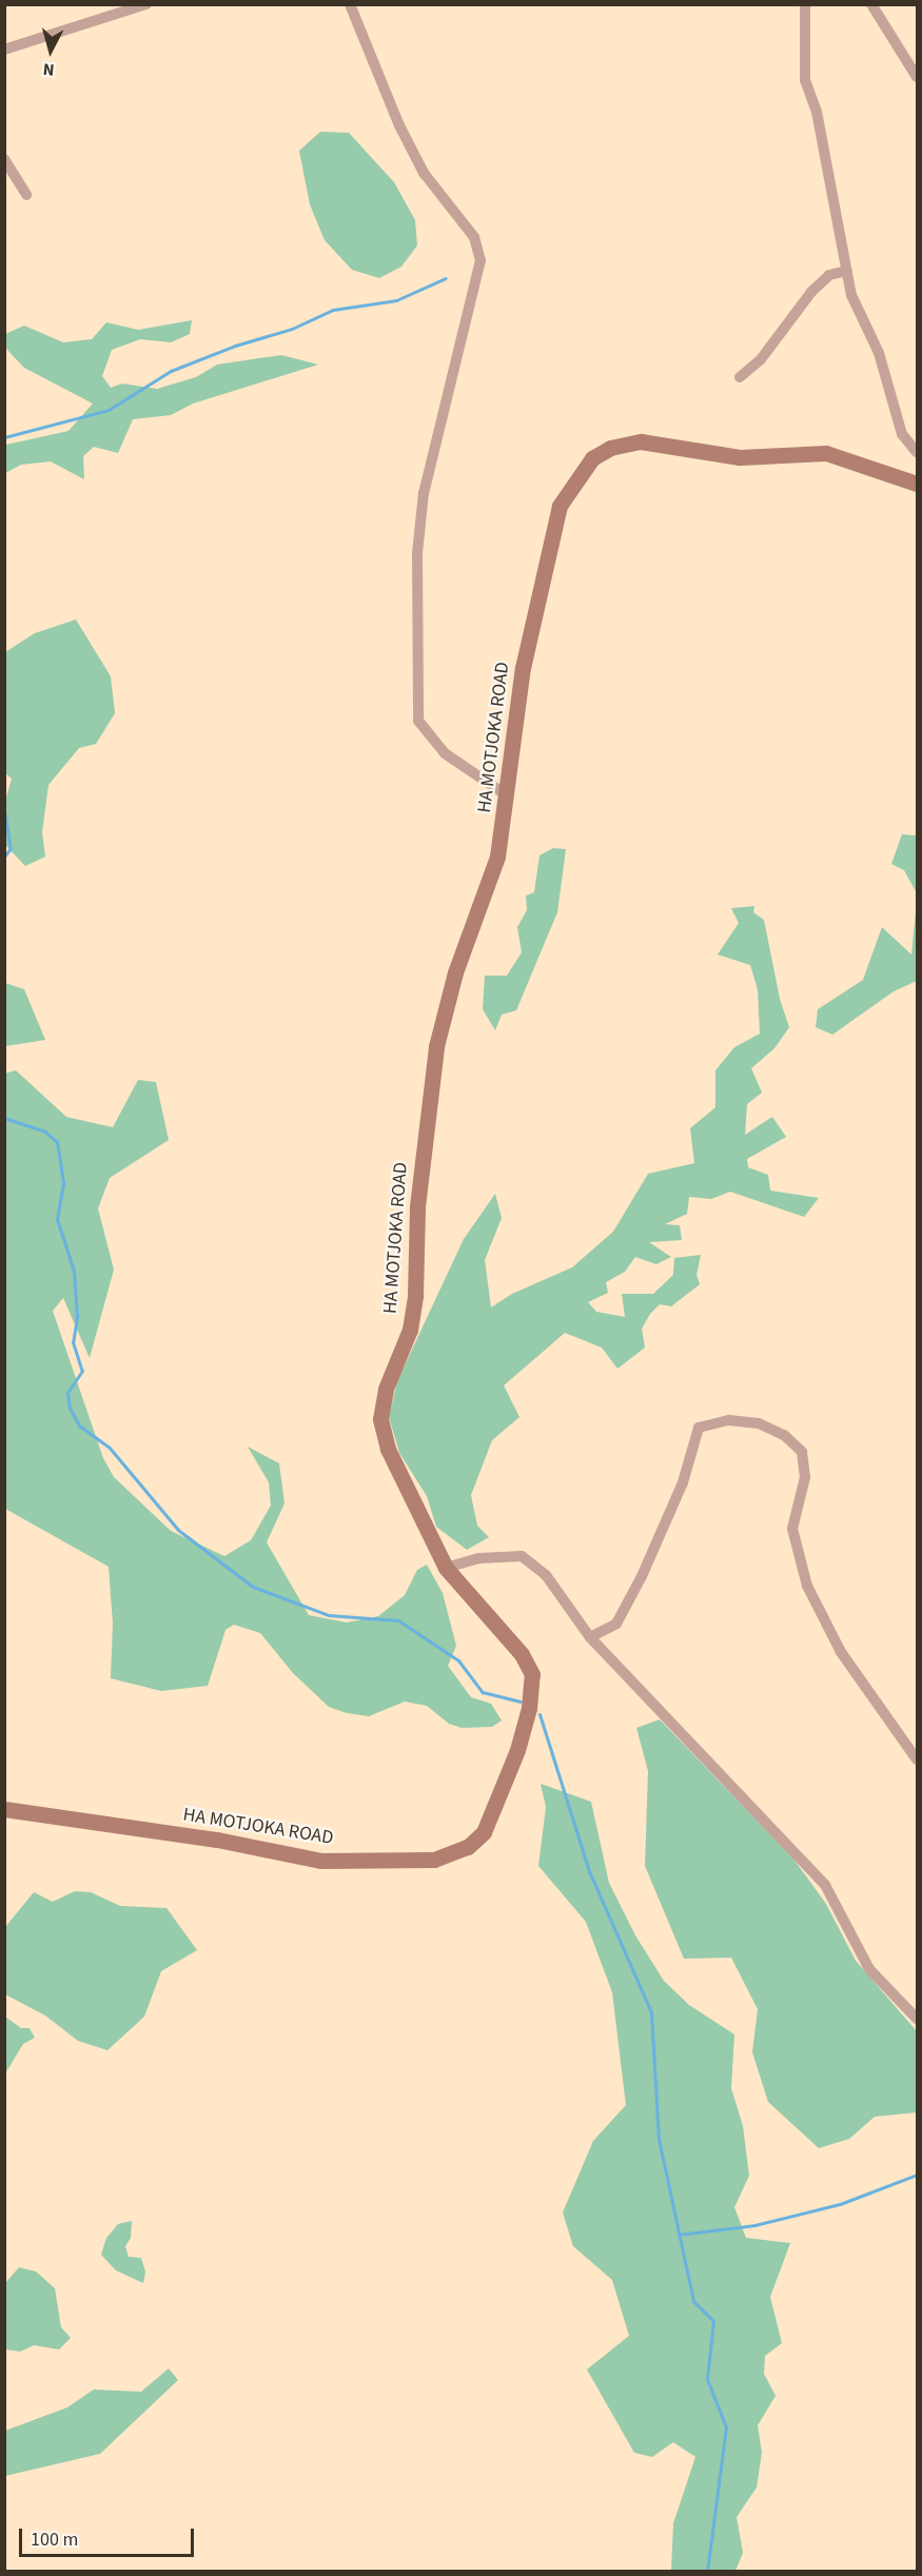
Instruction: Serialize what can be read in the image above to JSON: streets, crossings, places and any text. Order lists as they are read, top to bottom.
{
  "streets": {
    "street": ["HA MOTJOKA ROAD"]
  },
  "scale_bar": "100 m",
  "north": "bottom"
}
